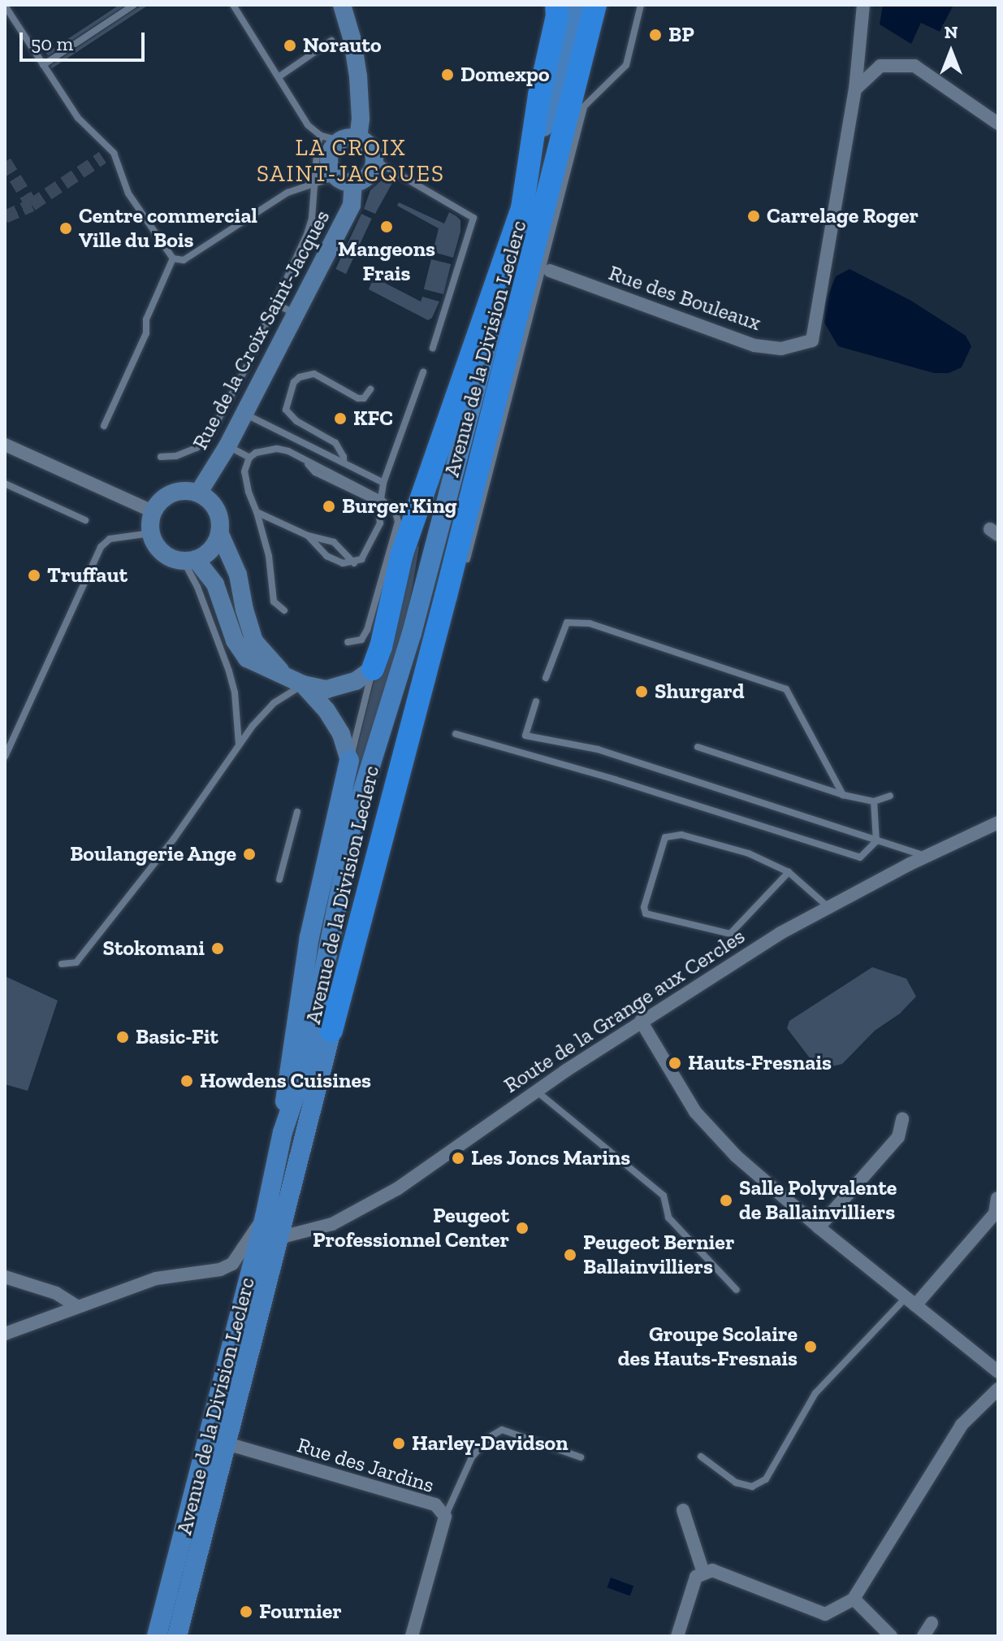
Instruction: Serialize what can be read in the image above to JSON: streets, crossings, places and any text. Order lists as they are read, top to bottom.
{
  "streets": {
    "highway": ["Avenue de la Division Leclerc"],
    "street": [
      "Rue des Bouleaux",
      "Rue de la Croix Saint-Jacques",
      "Route de la Grange aux Cercles",
      "Rue des Jardins"
    ]
  },
  "crossings": [
    ["Avenue de la Division Leclerc", "Route de la Grange aux Cercles"],
    ["Avenue de la Division Leclerc", "Rue des Jardins"]
  ],
  "districts": ["LA CROIX SAINT-JACQUES"],
  "places": [
    "BP",
    "Norauto",
    "Domexpo",
    "Carrelage Roger",
    "Mangeons Frais",
    "Centre commercial Ville du Bois",
    "KFC",
    "Burger King",
    "Truffaut",
    "Shurgard",
    "Boulangerie Ange",
    "Stokomani",
    "Basic-Fit",
    "Hauts-Fresnais",
    "Howdens Cuisines",
    "Les Joncs Marins",
    "Salle Polyvalente de Ballainvilliers",
    "Peugeot Professionnel Center",
    "Peugeot Bernier Ballainvilliers",
    "Groupe Scolaire des Hauts-Fresnais",
    "Harley-Davidson",
    "Fournier"
  ],
  "scale_bar": "50 m",
  "north": "top"
}
